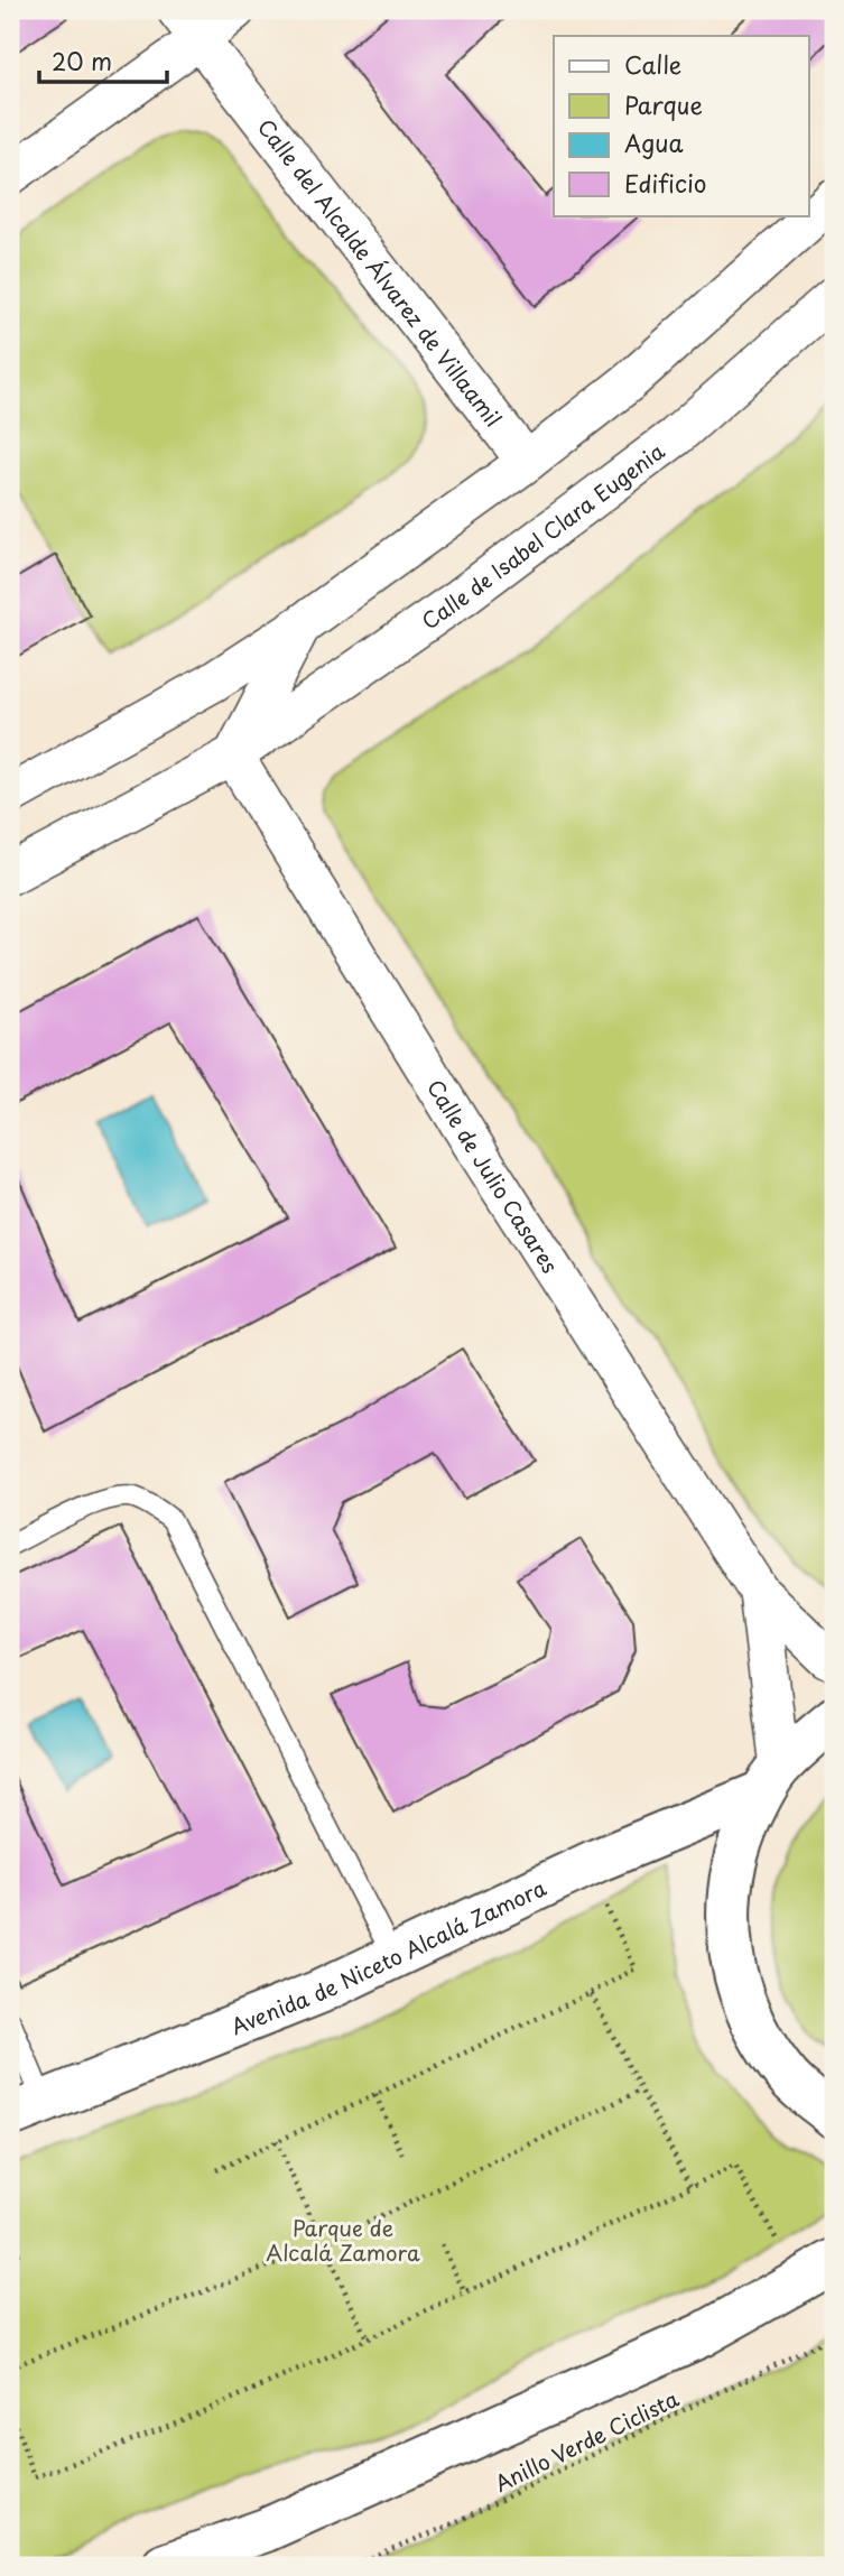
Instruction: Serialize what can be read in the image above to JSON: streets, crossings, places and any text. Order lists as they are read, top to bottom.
{
  "streets": {
    "street": [
      "Calle del Alcalde Álvarez de Villaamil",
      "Calle de Isabel Clara Eugenia",
      "Calle de Julio Casares",
      "Avenida de Niceto Alcalá Zamora"
    ],
    "path": ["Anillo Verde Ciclista"]
  },
  "crossings": [
    ["Calle de Isabel Clara Eugenia", "Calle de Julio Casares"],
    ["Calle de Julio Casares", "Avenida de Niceto Alcalá Zamora"]
  ],
  "parks": ["Parque de Alcalá Zamora"],
  "legend": [
    "Calle",
    "Parque",
    "Agua",
    "Edificio"
  ],
  "scale_bar": "20 m"
}
